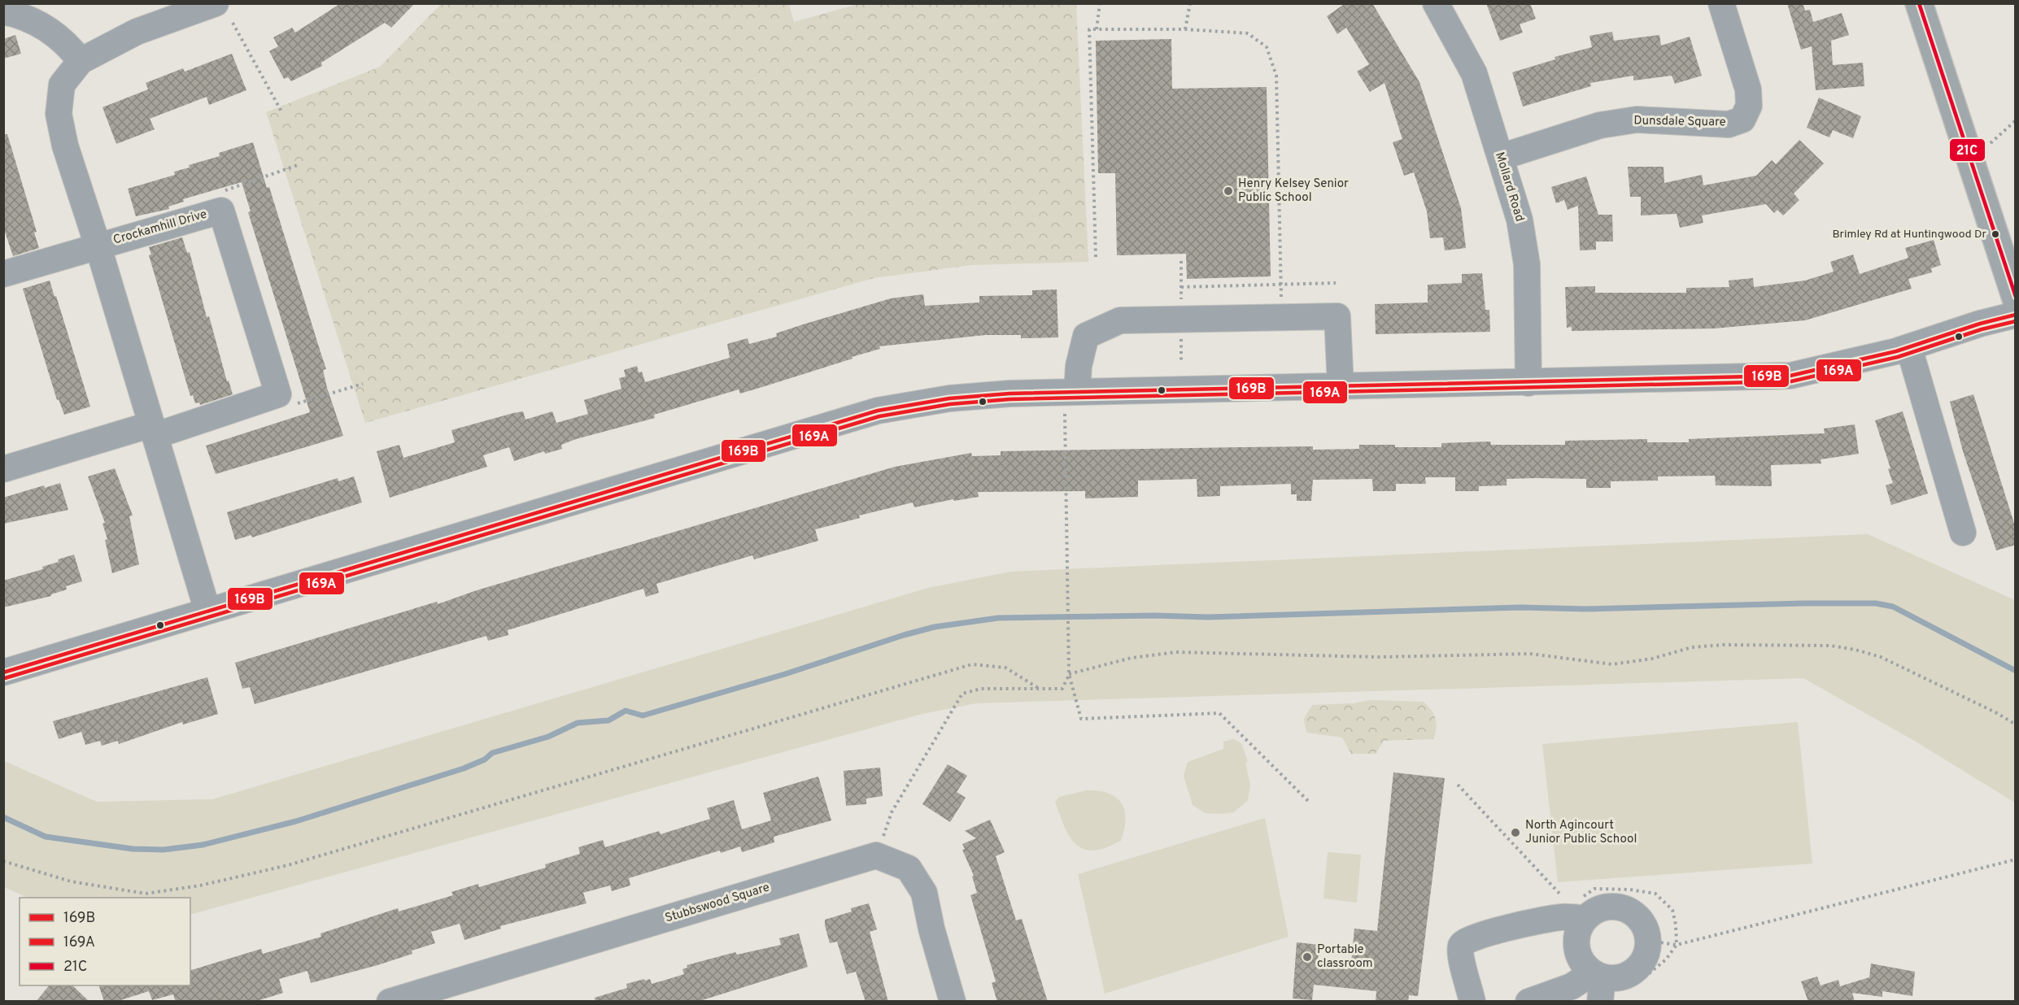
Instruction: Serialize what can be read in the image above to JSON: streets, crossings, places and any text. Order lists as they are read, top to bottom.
{
  "streets": {
    "street": [
      "Dunsdale Square",
      "Mollard Road",
      "Crockamhill Drive",
      "Stubbswood Square"
    ]
  },
  "crossings": [
    ["Dunsdale Square", "Mollard Road"]
  ],
  "places": [
    "Henry Kelsey Senior Public School",
    "Brimley Rd at Huntingwood Dr",
    "North Agincourt Junior Public School",
    "Portable classroom"
  ],
  "lines": ["transit line 21C", "transit line 169B", "transit line 169A"],
  "legend": ["169B", "169A", "21C"]
}
